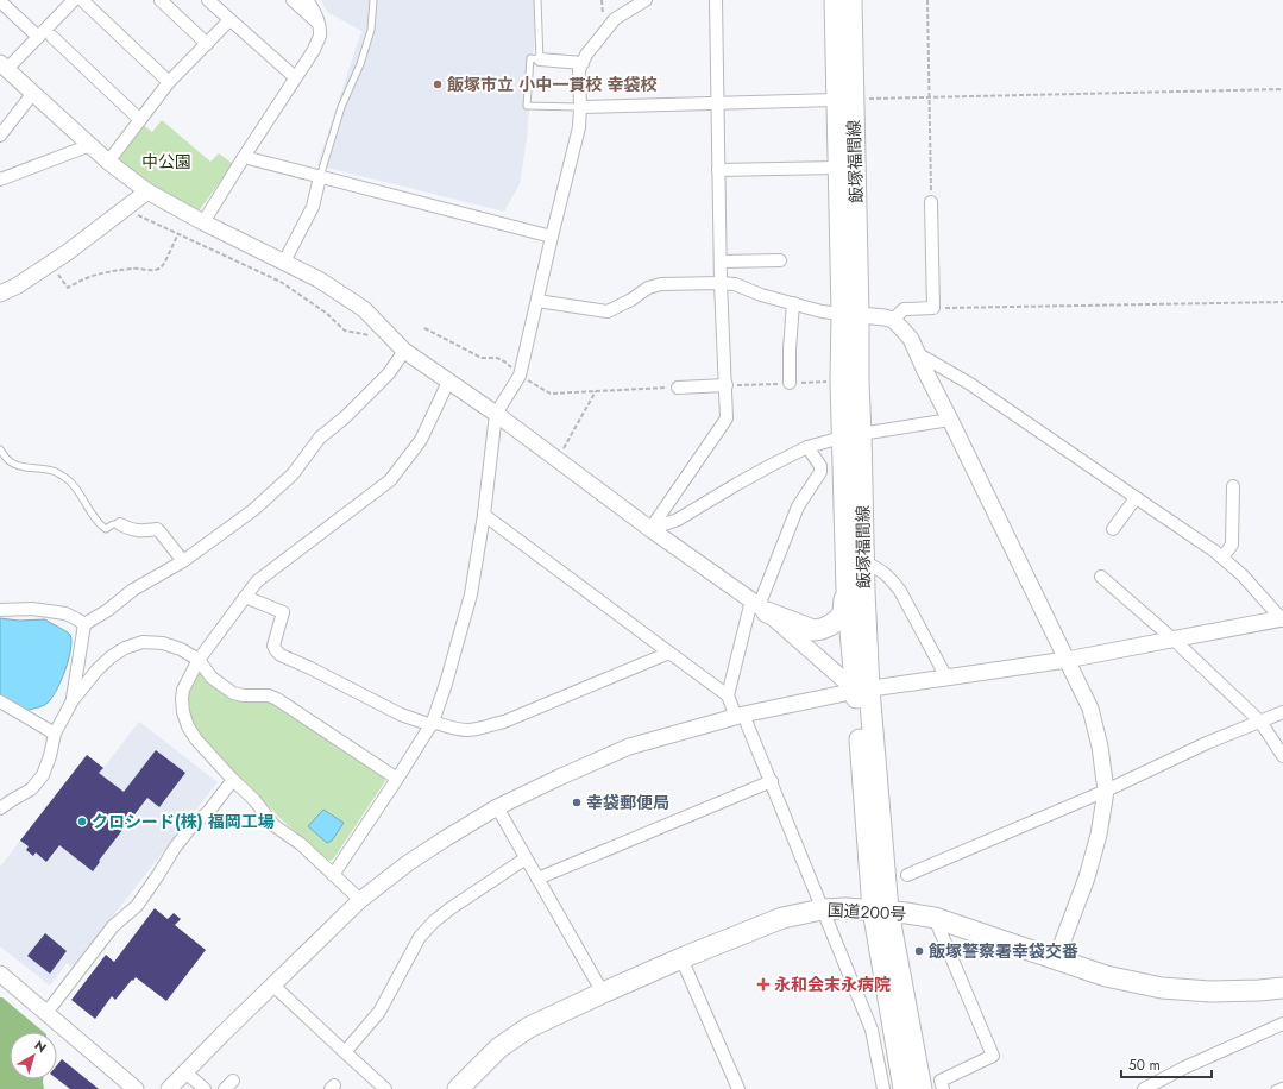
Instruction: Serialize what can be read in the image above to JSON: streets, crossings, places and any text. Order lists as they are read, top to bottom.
{
  "streets": {
    "main road": ["飯塚福間線", "国道200号"]
  },
  "crossings": [
    ["飯塚福間線", "国道200号"]
  ],
  "parks": ["中公園"],
  "places": {
    "other": [
      "飯塚市立 小中一貫校 幸袋校",
      "幸袋郵便局",
      "クロシード(株) 福岡工場",
      "飯塚警察署幸袋交番"
    ],
    "health": ["永和会末永病院"]
  },
  "scale_bar": "50 m",
  "north": "top right"
}
